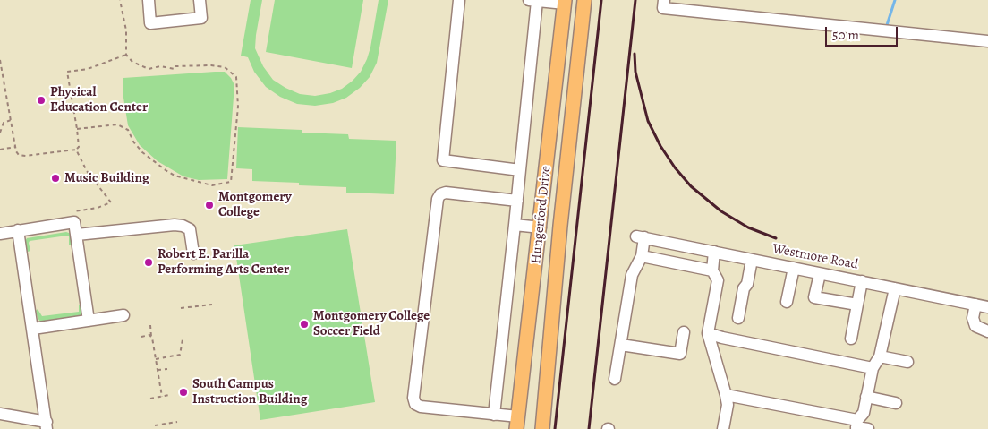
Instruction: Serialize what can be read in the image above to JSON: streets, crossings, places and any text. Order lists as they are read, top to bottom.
{
  "streets": {
    "main road": ["Hungerford Drive"],
    "street": ["Westmore Road"]
  },
  "places": [
    "Physical Education Center",
    "Music Building",
    "Montgomery College",
    "Robert E. Parilla Performing Arts Center",
    "Montgomery College Soccer Field",
    "South Campus Instruction Building"
  ],
  "scale_bar": "50 m"
}
